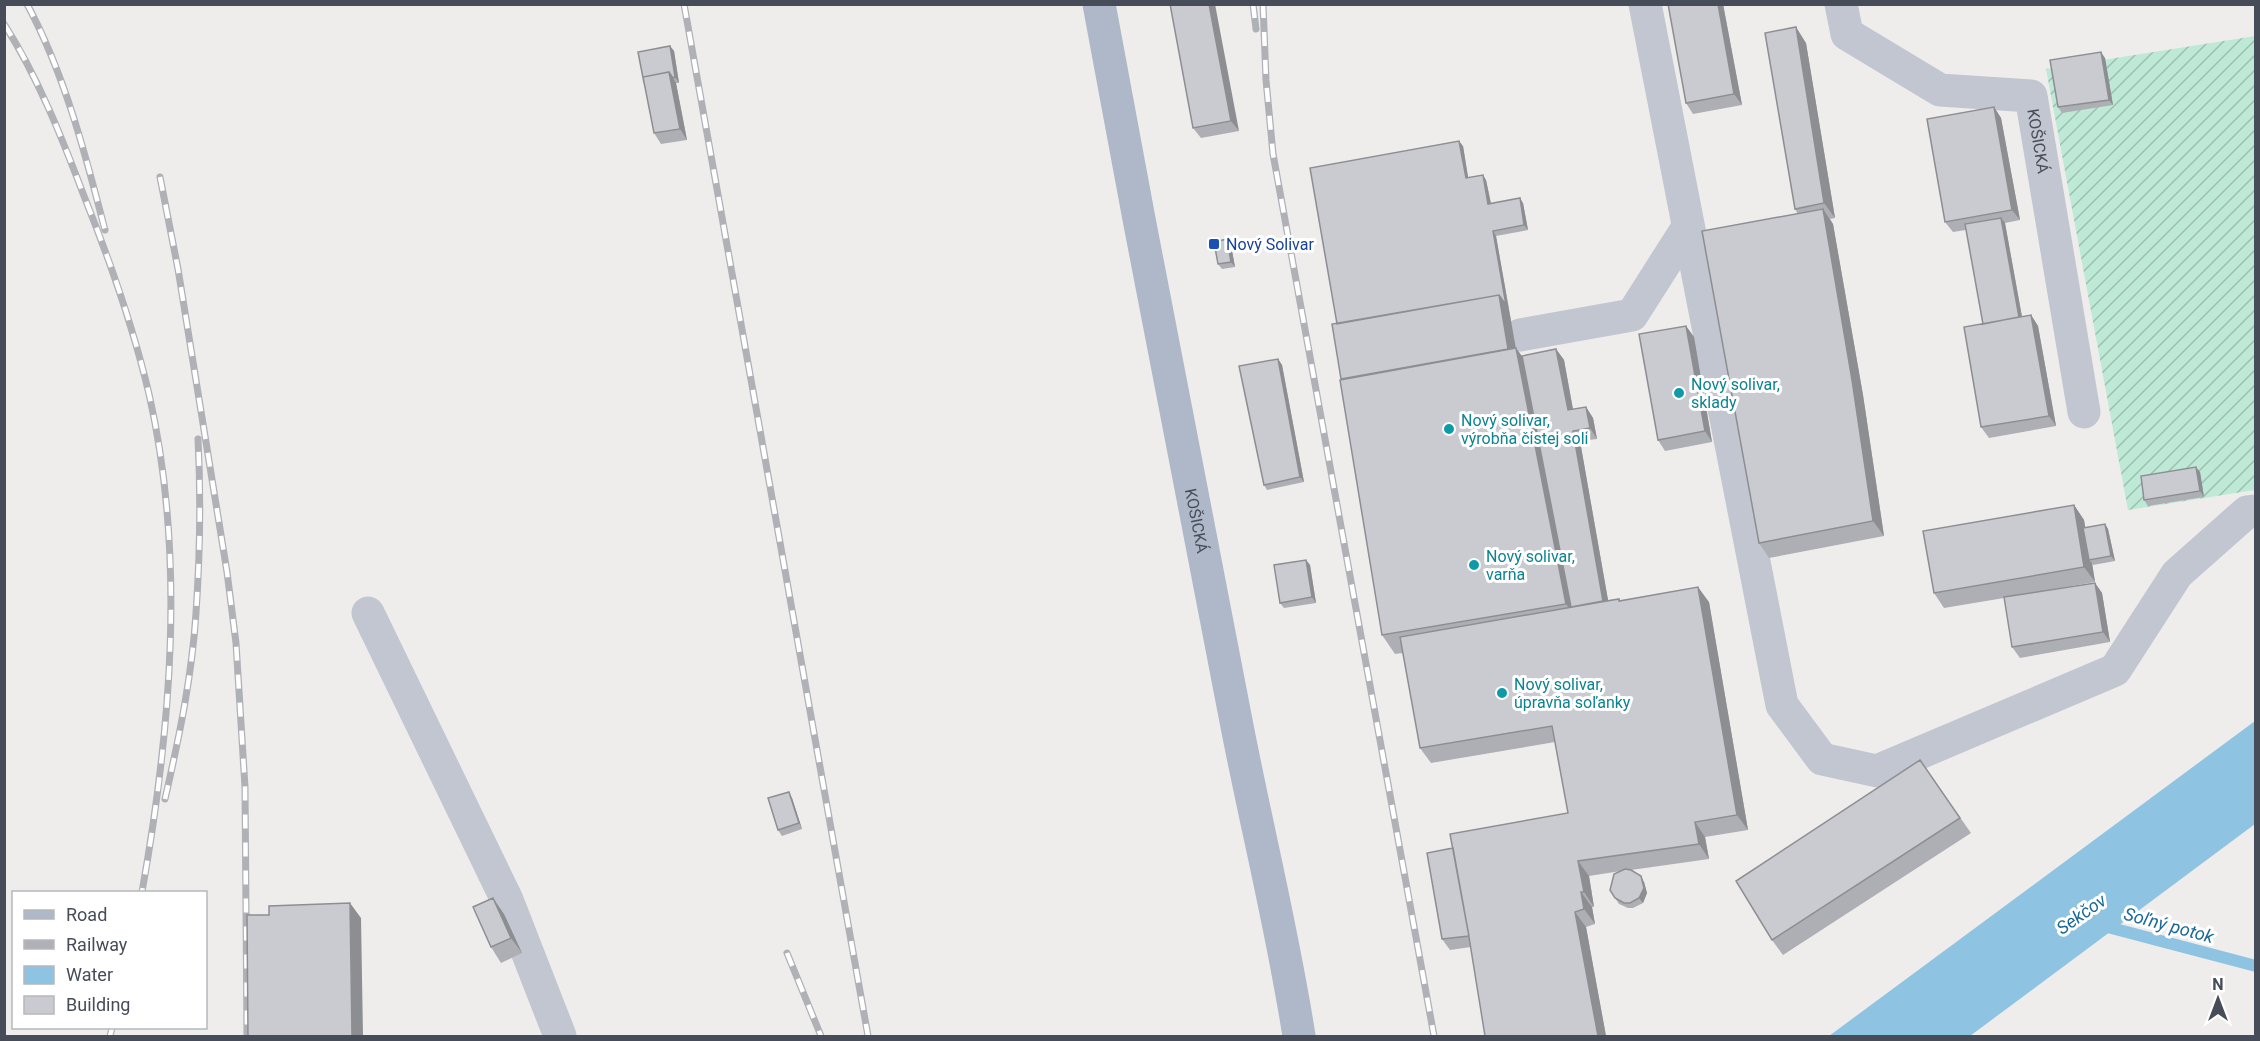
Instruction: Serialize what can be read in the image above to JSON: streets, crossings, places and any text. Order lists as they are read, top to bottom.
{
  "streets": {
    "main road": ["KOŠICKÁ"]
  },
  "water": ["Sekčov", "Soľný potok"],
  "places": {
    "transit": ["Nový Solivar"],
    "other": [
      "Nový solivar, sklady",
      "Nový solivar, výrobňa čistej soli",
      "Nový solivar, varňa",
      "Nový solivar, úpravňa soľanky"
    ]
  },
  "legend": [
    "Road",
    "Railway",
    "Water",
    "Building"
  ],
  "north": "top"
}
